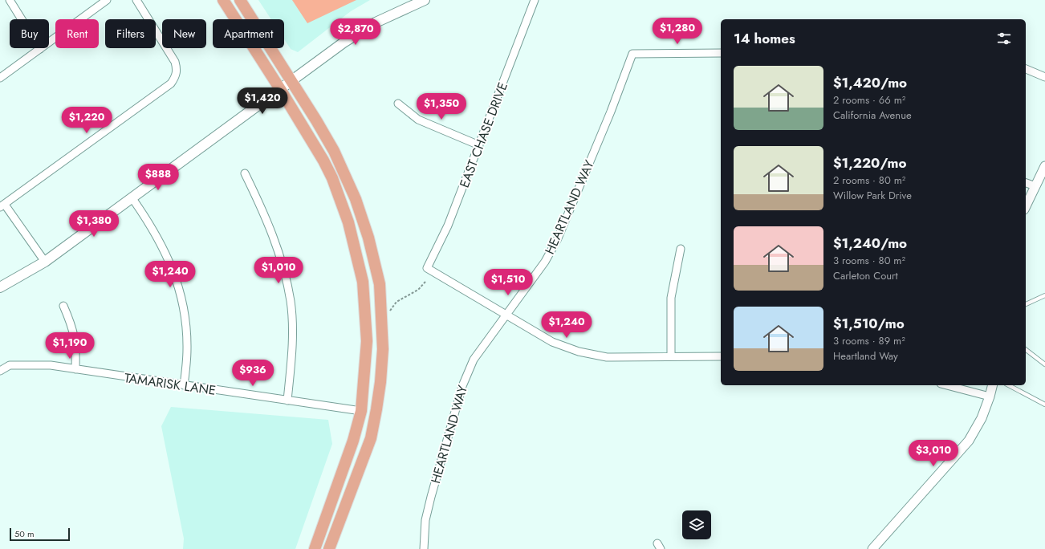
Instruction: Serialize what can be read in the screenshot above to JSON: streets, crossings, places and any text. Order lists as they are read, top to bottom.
{
  "streets": {
    "street": ["EAST CHASE DRIVE", "HEARTLAND WAY", "TAMARISK LANE"]
  },
  "crossings": [
    ["EAST CHASE DRIVE", "HEARTLAND WAY"]
  ],
  "scale_bar": "50 m",
  "page": {
    "price": [
      "$1,280",
      "$2,870",
      "$1,420",
      "$1,350",
      "$1,220",
      "$888",
      "$1,380",
      "$1,010",
      "$1,240",
      "$1,510",
      "$1,240",
      "$1,190",
      "$936",
      "$3,010"
    ],
    "chip": [
      "Buy",
      "Rent",
      "Filters",
      "New",
      "Apartment"
    ],
    "heading": "14 homes",
    "list": [
      {
        "name": "$1,420/mo",
        "note": "2 rooms · 66 m² · California Avenue"
      },
      {
        "name": "$1,220/mo",
        "note": "2 rooms · 80 m² · Willow Park Drive"
      },
      {
        "name": "$1,240/mo",
        "note": "3 rooms · 80 m² · Carleton Court"
      },
      {
        "name": "$1,510/mo",
        "note": "3 rooms · 89 m² · Heartland Way"
      }
    ],
    "scale": "50 m"
  }
}
